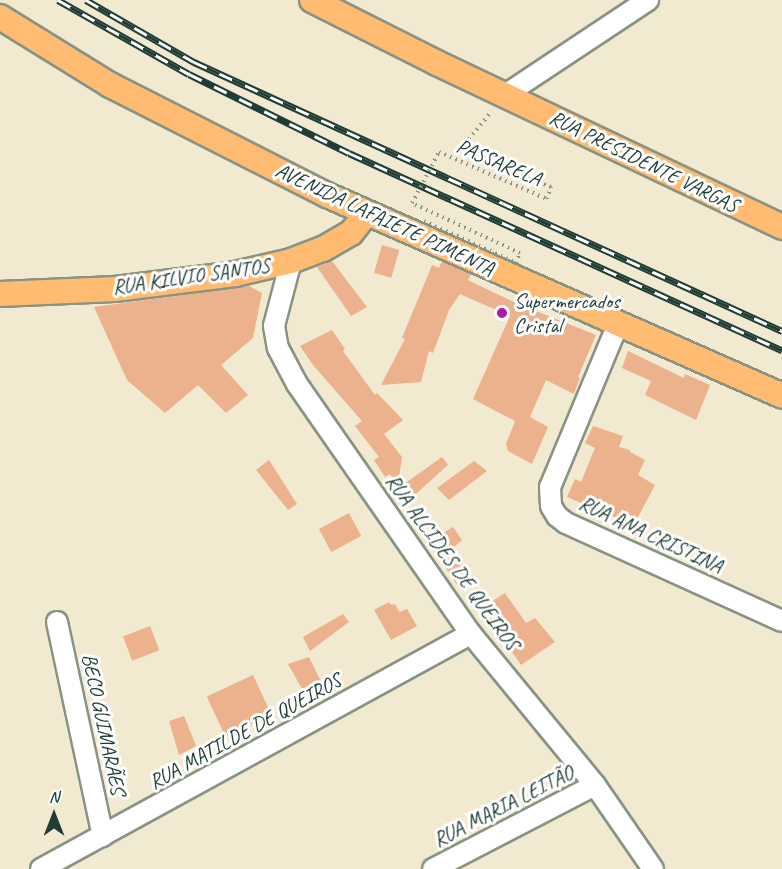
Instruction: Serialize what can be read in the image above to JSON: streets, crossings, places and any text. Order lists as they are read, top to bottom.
{
  "streets": {
    "main road": ["RUA PRESIDENTE VARGAS", "AVENIDA LAFAIETE PIMENTA", "RUA KILVIO SANTOS"],
    "street": [
      "RUA ANA CRISTINA",
      "RUA ALCIDES DE QUEIROS",
      "BECO GUIMARÃES",
      "RUA MATILDE DE QUEIROS",
      "RUA MARIA LEITÃO"
    ],
    "path": ["PASSARELA"]
  },
  "crossings": [
    ["RUA PRESIDENTE VARGAS", "PASSARELA"],
    ["AVENIDA LAFAIETE PIMENTA", "RUA KILVIO SANTOS"],
    ["AVENIDA LAFAIETE PIMENTA", "RUA ANA CRISTINA"],
    ["RUA KILVIO SANTOS", "RUA ALCIDES DE QUEIROS"],
    ["RUA ALCIDES DE QUEIROS", "RUA MATILDE DE QUEIROS"],
    ["RUA ALCIDES DE QUEIROS", "RUA MARIA LEITÃO"],
    ["BECO GUIMARÃES", "RUA MATILDE DE QUEIROS"]
  ],
  "places": ["Supermercados Cristal"],
  "north": "top"
}
